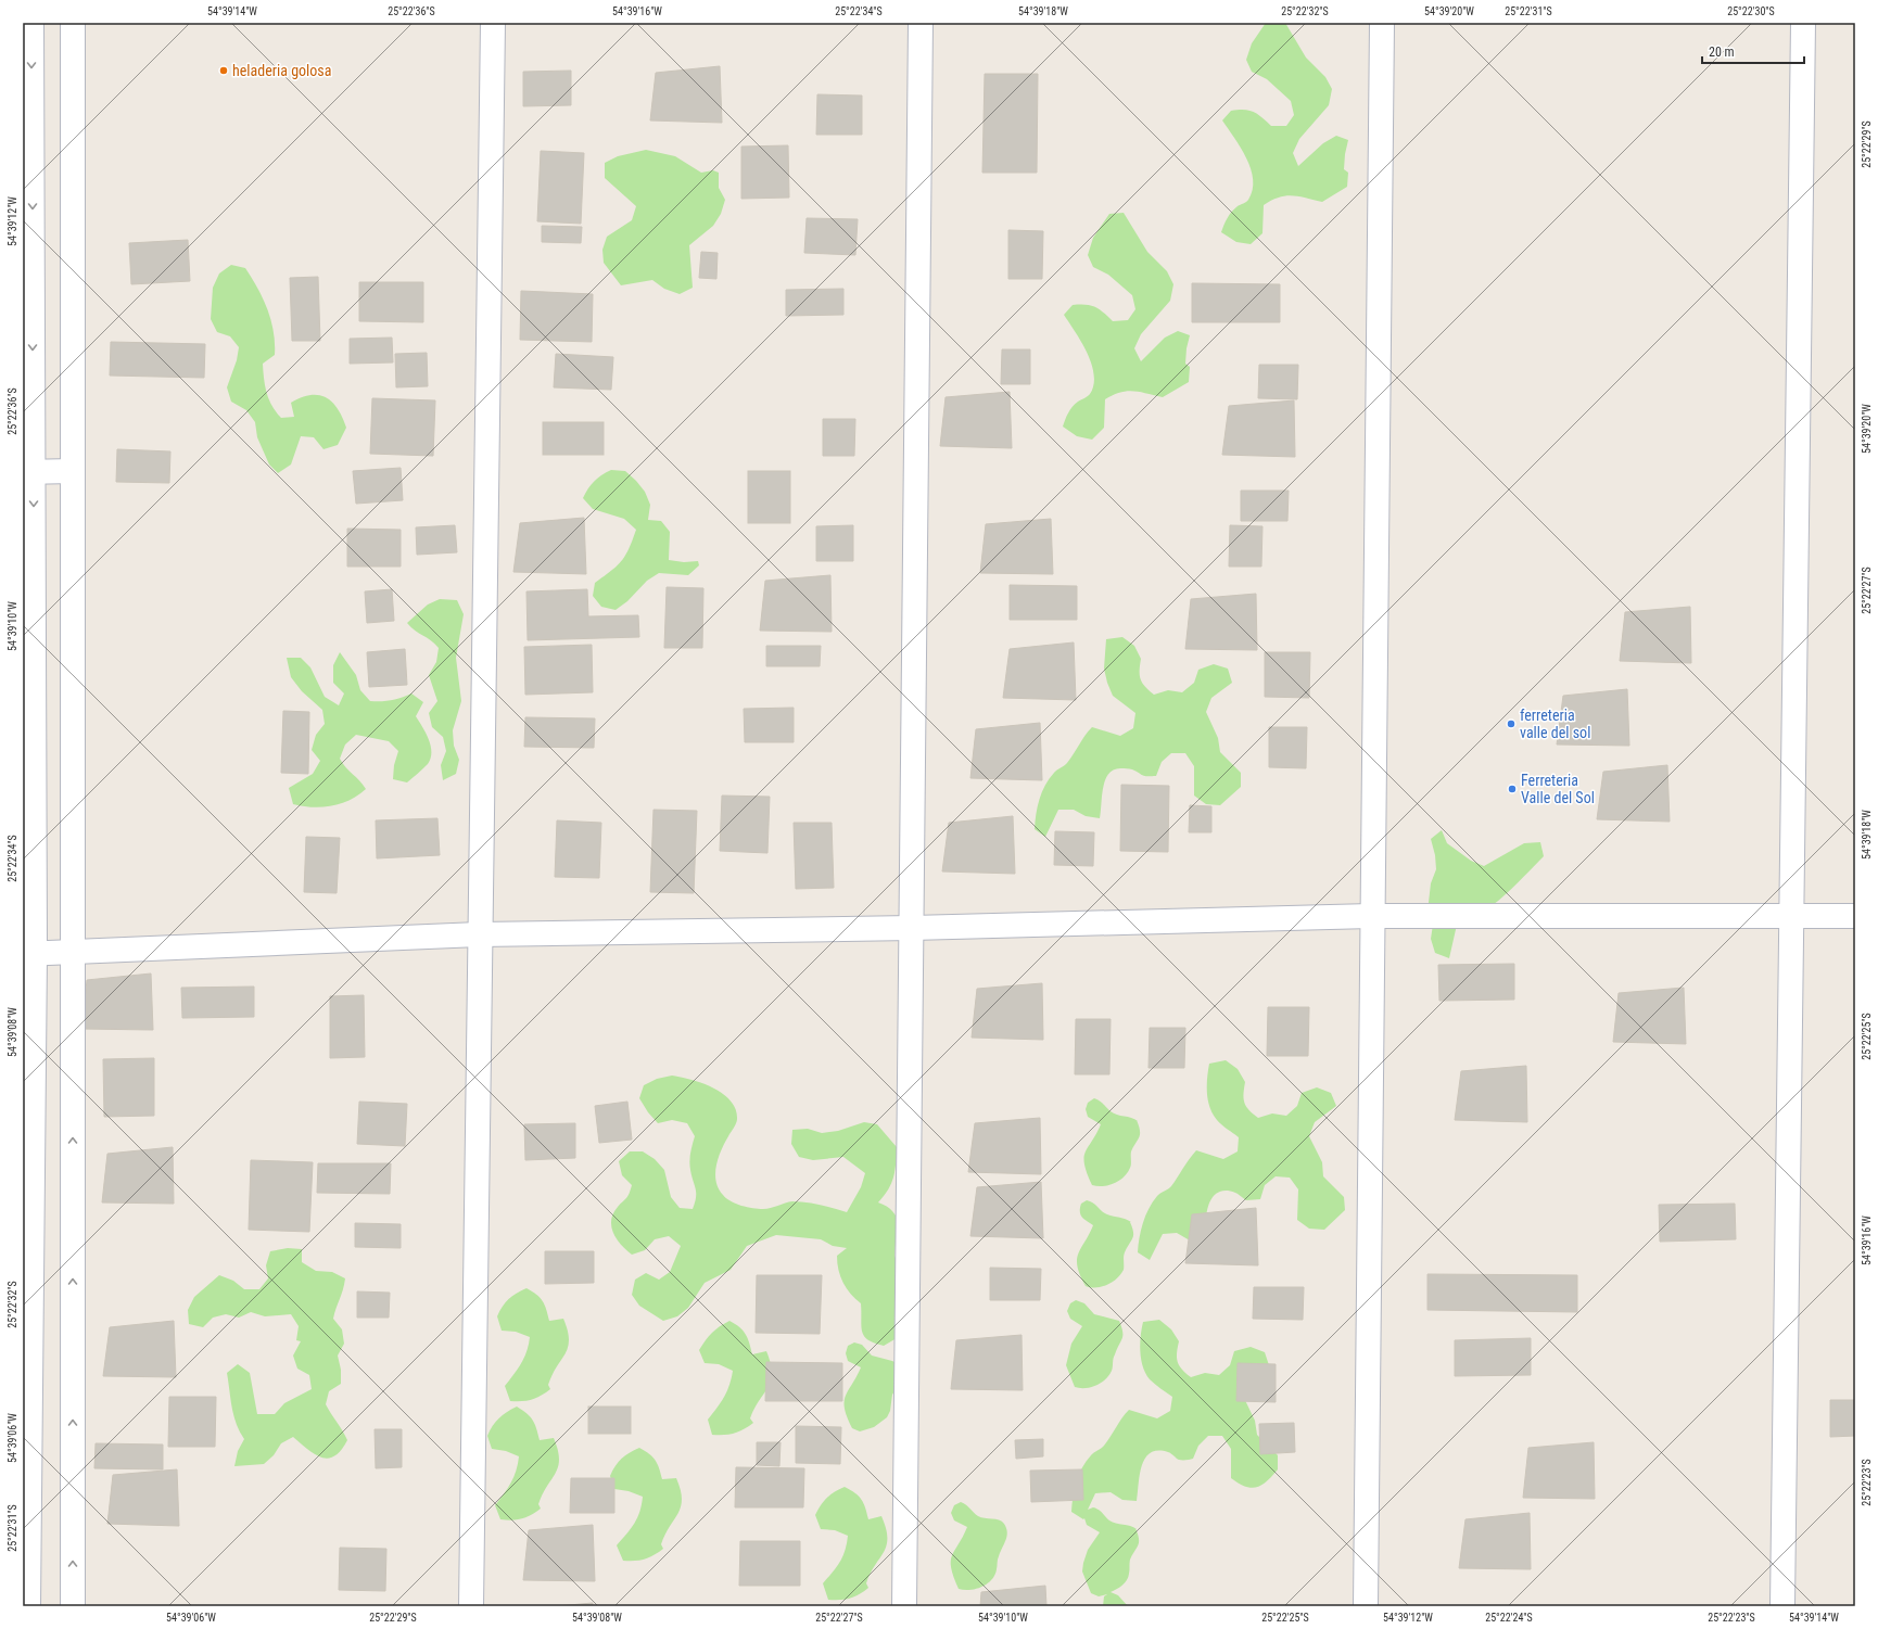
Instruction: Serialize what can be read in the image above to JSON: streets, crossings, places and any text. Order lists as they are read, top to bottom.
{
  "places": ["heladeria golosa", "ferreteria valle del sol", "Ferreteria Valle del Sol"],
  "scale_bar": "20 m",
  "coordinates": [
    "54°39'14\"W",
    "25°22'36\"S",
    "54°39'16\"W",
    "25°22'34\"S",
    "54°39'18\"W",
    "25°22'32\"S",
    "54°39'20\"W",
    "25°22'31\"S",
    "25°22'30\"S",
    "25°22'29\"S",
    "54°39'12\"W",
    "25°22'27\"S",
    "54°39'10\"W",
    "54°39'08\"W",
    "25°22'25\"S",
    "54°39'06\"W",
    "25°22'23\"S",
    "25°22'24\"S"
  ]
}
